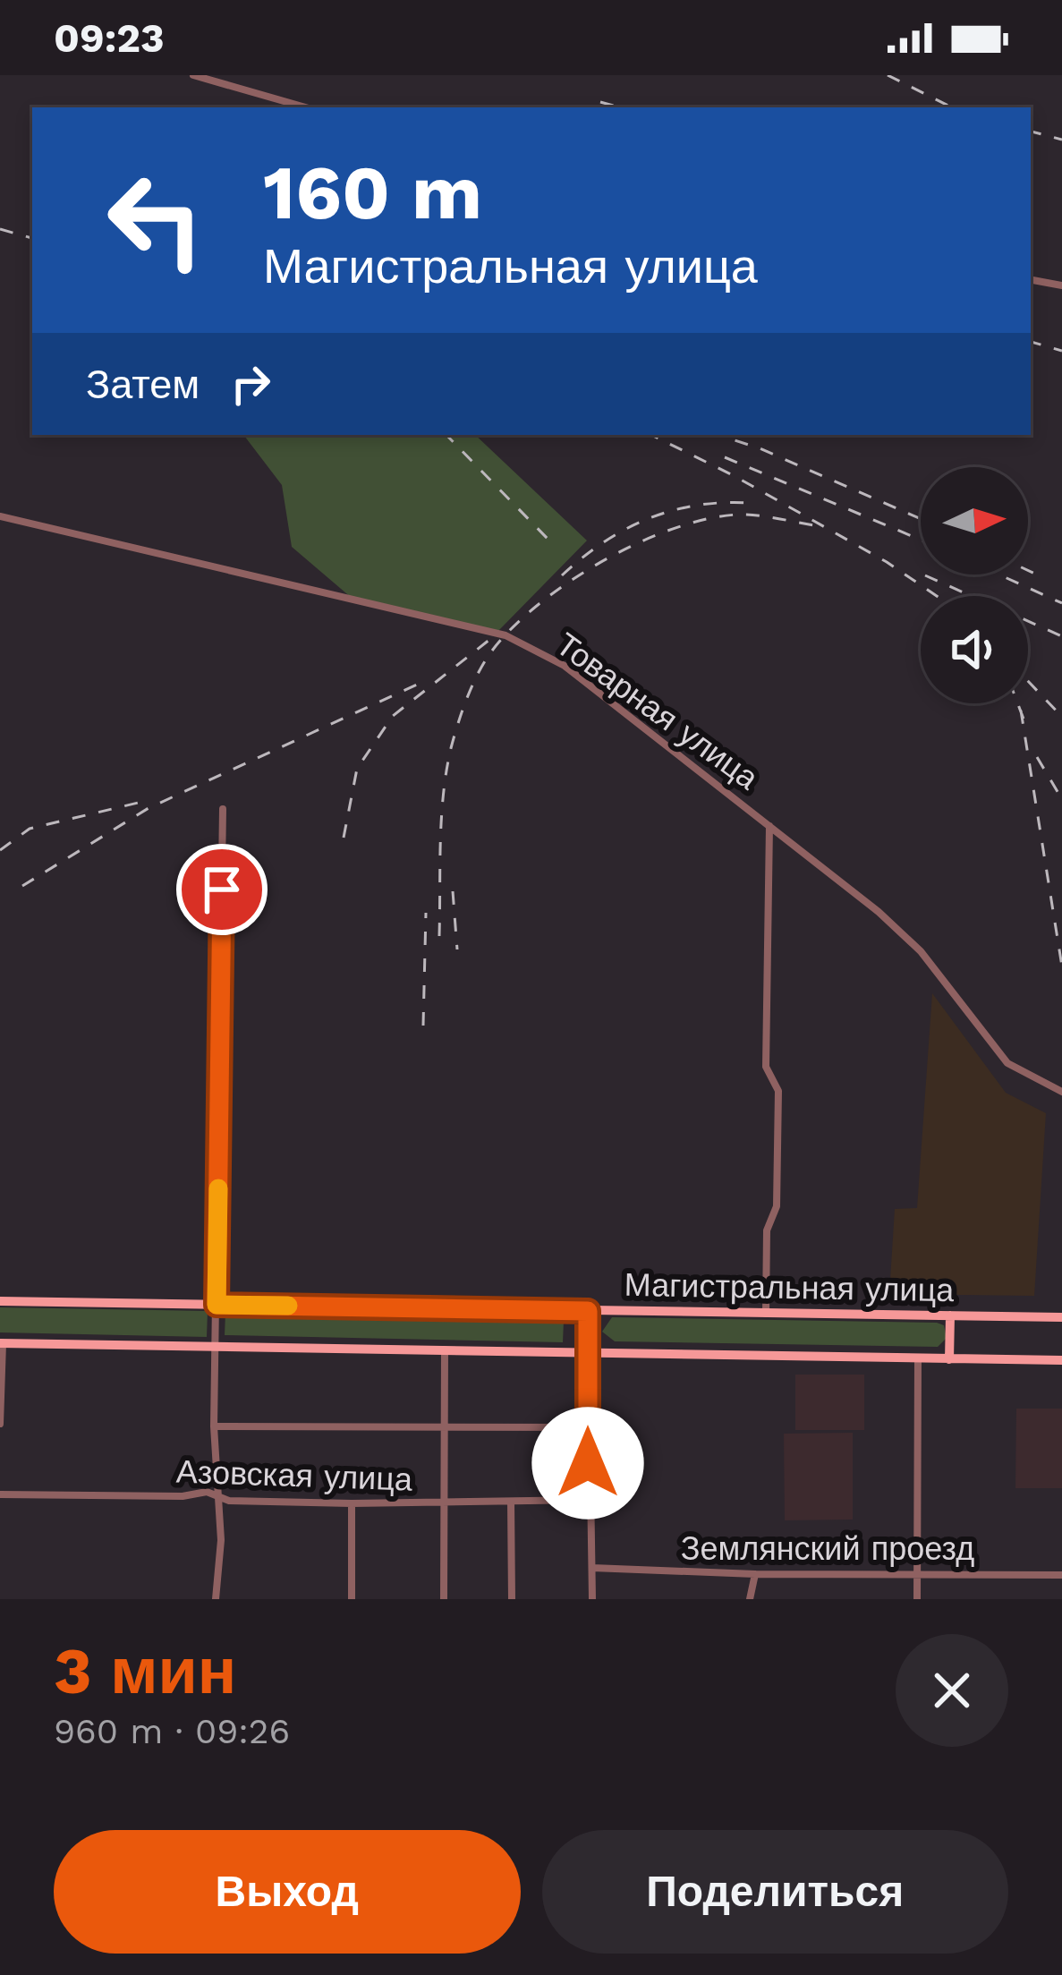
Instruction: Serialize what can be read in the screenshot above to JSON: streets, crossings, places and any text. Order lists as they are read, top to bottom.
{
  "streets": {
    "main road": ["Магистральная улица"],
    "street": ["Товарная улица", "Азовская улица", "Землянский проезд"]
  },
  "north": "right",
  "page": {
    "status": "09:23",
    "turn": ["160 m", "Магистральная улица"],
    "then": "Затем",
    "heading": ["3 мин", "960 m · 09:26"],
    "buttons": ["Выход", "Поделиться"]
  }
}
